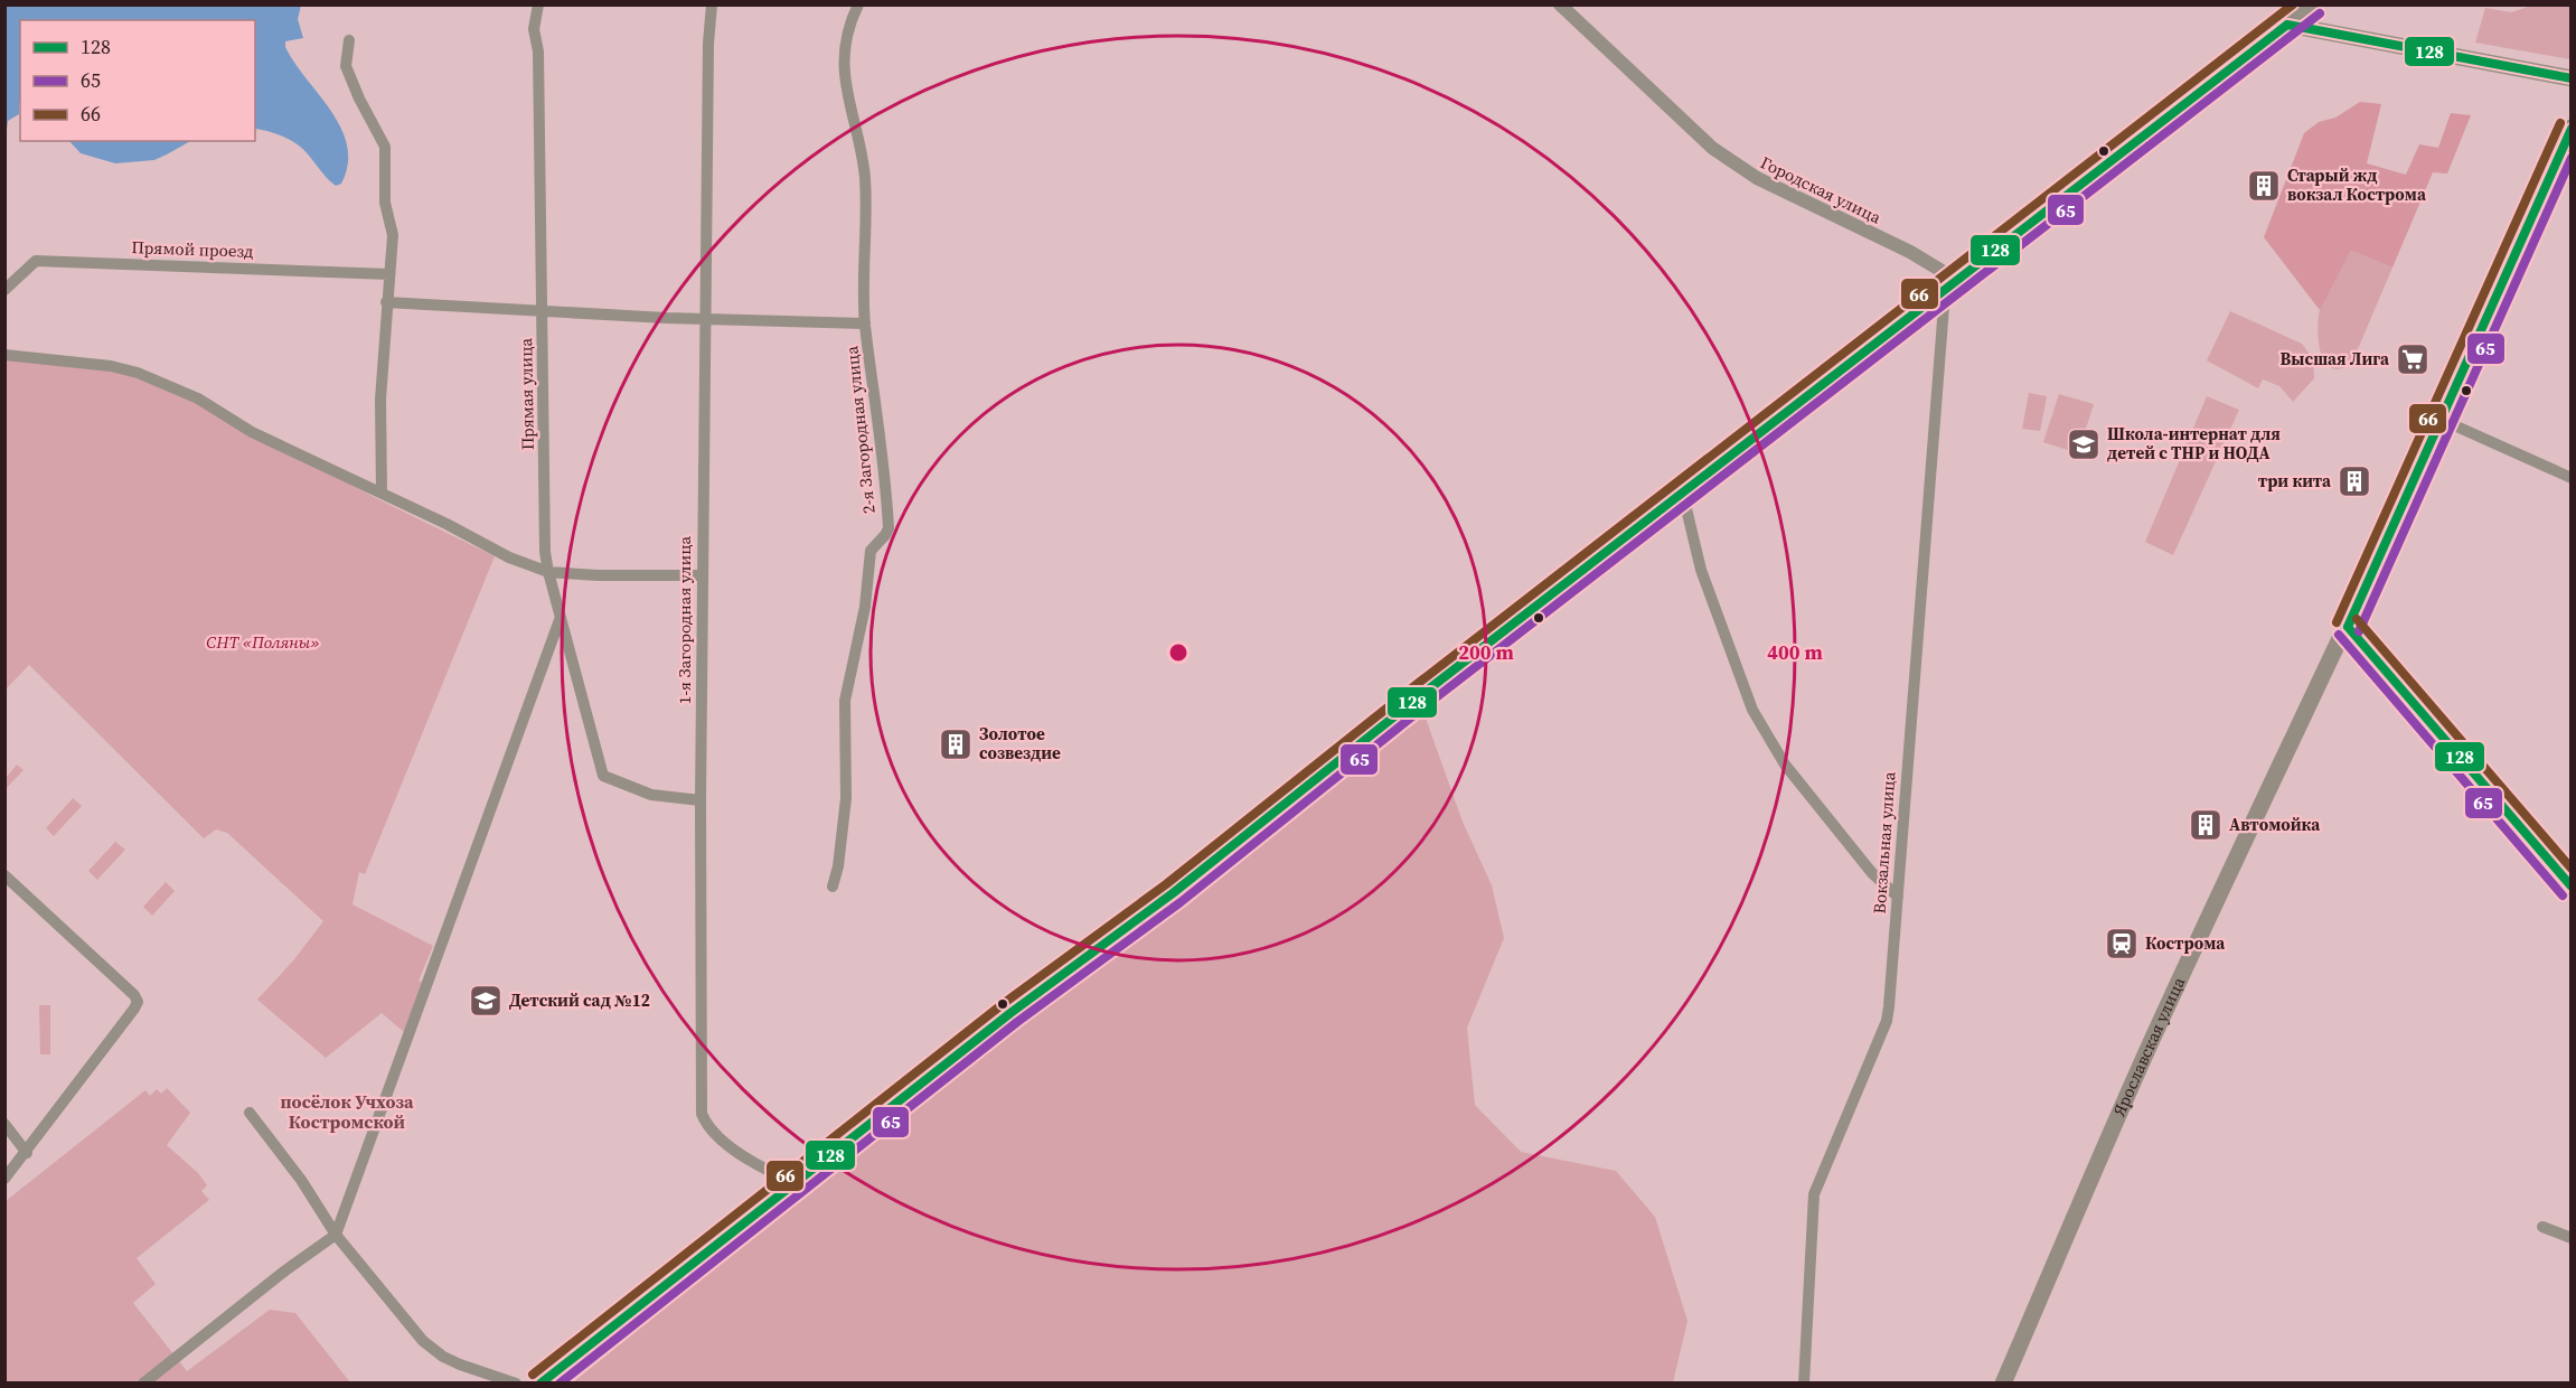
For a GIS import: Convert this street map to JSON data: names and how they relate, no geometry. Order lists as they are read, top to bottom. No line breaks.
{"streets":{"main road":["Ярославская улица"],"street":["Городская улица","Прямой проезд","Прямая улица","2-я Загородная улица","1-я Загородная улица","Вокзальная улица"]},"crossings":[["Городская улица","Вокзальная улица"],["Прямая улица","1-я Загородная улица"]],"districts":["посёлок Учхоза Костромской"],"parks":["СНТ «Поляны»"],"places":{"building":["Старый жд вокзал Кострома","три кита","Золотое созвездие","Автомойка"],"supermarket":["Высшая Лига"],"school or university":["Школа-интернат для детей с ТНР и НОДА","Детский сад №12"],"station":["Кострома"]},"lines":["transit line 66","transit line 65","transit line 128"],"legend":["128","65","66"],"rings":["200 m","400 m"]}
